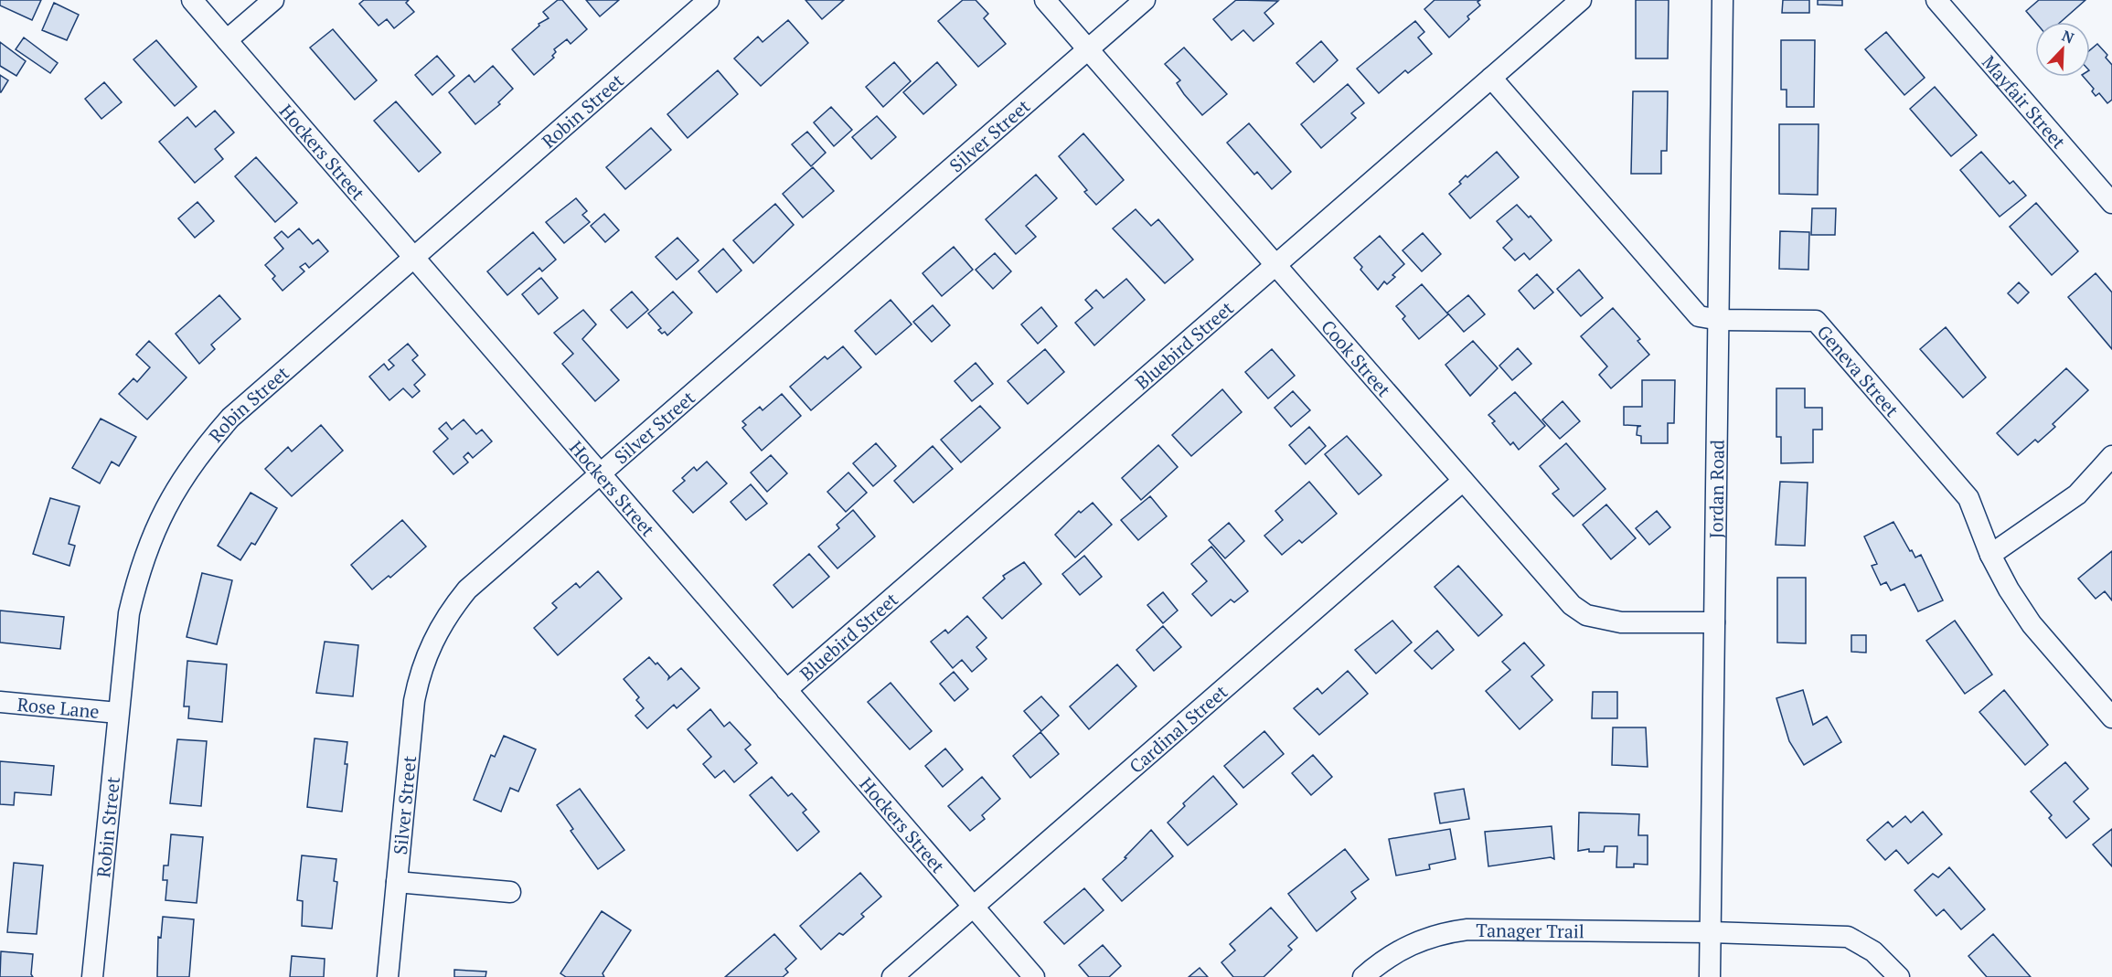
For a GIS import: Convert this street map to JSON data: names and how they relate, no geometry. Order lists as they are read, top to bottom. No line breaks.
{"streets":{"street":["Mayfair Street","Robin Street","Silver Street","Hockers Street","Bluebird Street","Cook Street","Geneva Street","Jordan Road","Rose Lane","Cardinal Street","Tanager Trail"]},"crossings":[["Robin Street","Hockers Street"],["Robin Street","Rose Lane"],["Silver Street","Hockers Street"],["Silver Street","Cook Street"],["Hockers Street","Bluebird Street"],["Hockers Street","Cardinal Street"],["Bluebird Street","Cook Street"],["Bluebird Street","Geneva Street"],["Cook Street","Jordan Road"],["Cook Street","Cardinal Street"],["Geneva Street","Jordan Road"],["Jordan Road","Tanager Trail"]],"north":"top right"}
